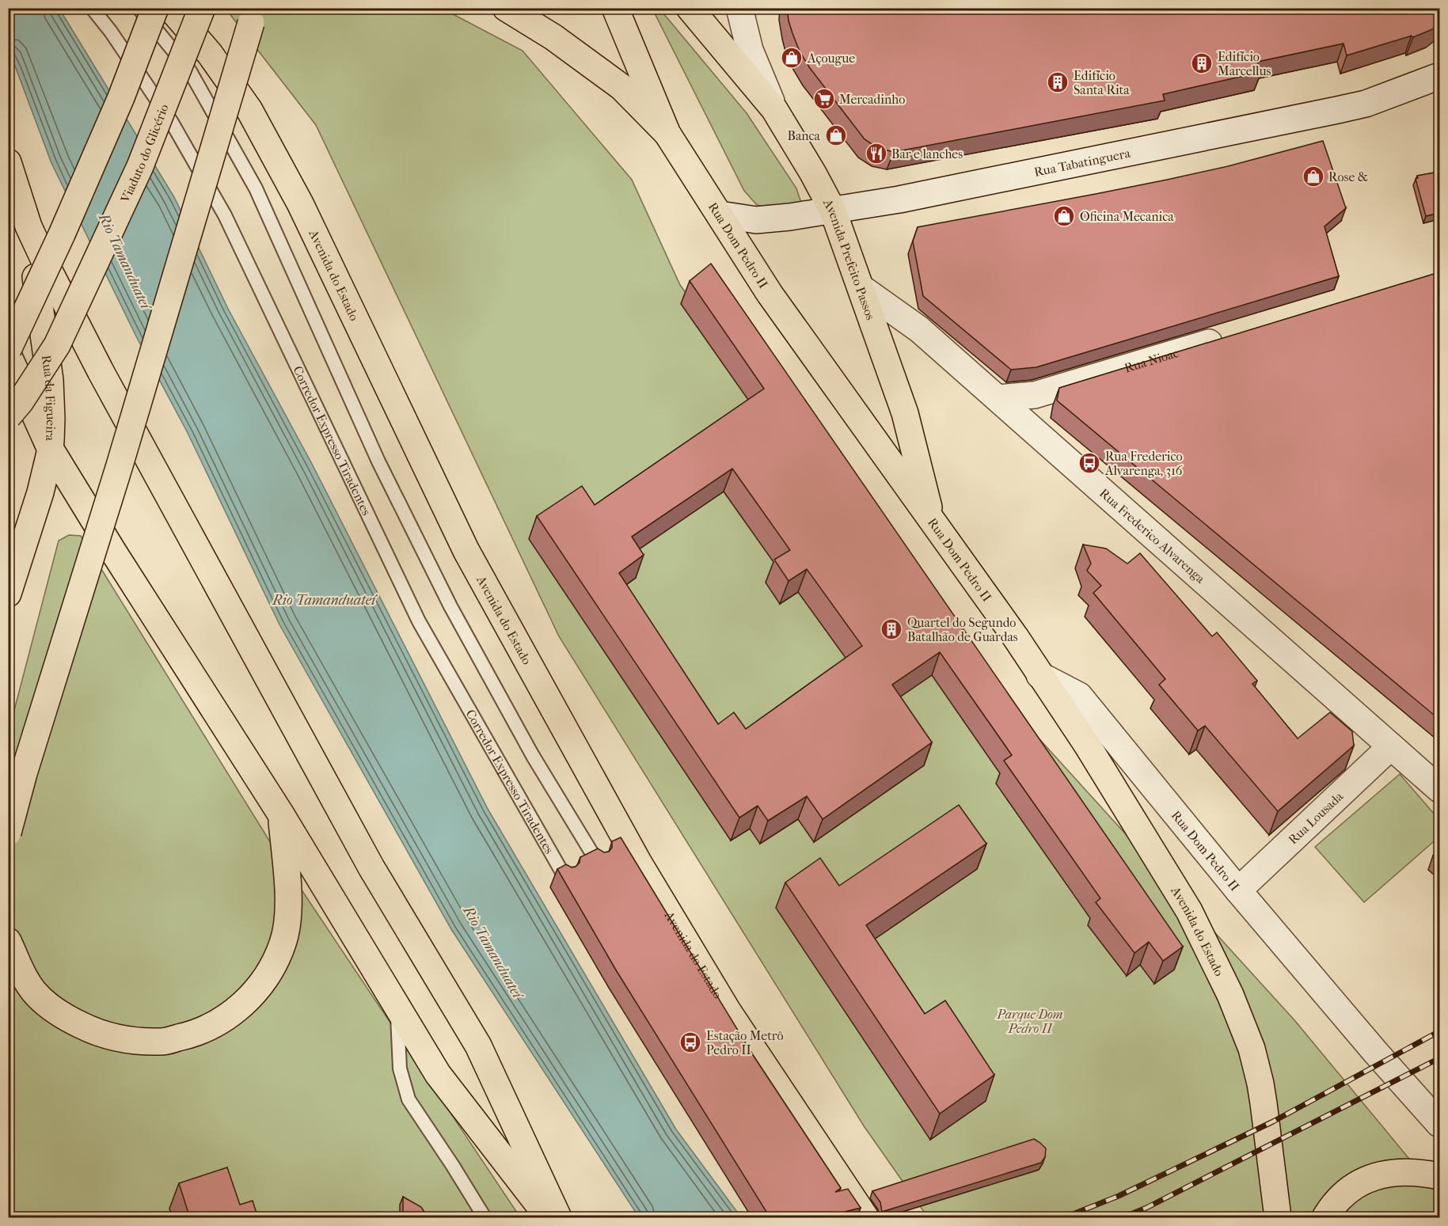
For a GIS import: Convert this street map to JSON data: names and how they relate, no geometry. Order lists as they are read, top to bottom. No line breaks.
{"streets":{"main road":["Viaduto do Glicério","Rua Dom Pedro II","Avenida Prefeito Passos","Avenida do Estado","Rua da Figueira"],"street":["Rua Tabatinguera","Rua Nioac","Rua Frederico Alvarenga","Rua Lousada"],"lane":["Corredor Expresso Tiradentes"]},"crossings":[["Rua Tabatinguera","Rua Dom Pedro II"],["Rua Tabatinguera","Avenida Prefeito Passos"],["Rua Dom Pedro II","Avenida Prefeito Passos"],["Rua Dom Pedro II","Avenida do Estado"],["Rua Dom Pedro II","Rua Lousada"],["Avenida Prefeito Passos","Rua Frederico Alvarenga"],["Rua Nioac","Rua Frederico Alvarenga"],["Rua Frederico Alvarenga","Rua Lousada"]],"water":["Rio Tamanduateí"],"parks":["Parque Dom Pedro II"],"places":{"shop":["Açougue","Banca","Rose &","Oficina Mecanica"],"building":["Edifício Marcellus","Edifício Santa Rita","Quartel do Segundo Batalhão de Guardas"],"supermarket":["Mercadinho"],"restaurant":["Bar e lanches"],"bus stop":["Rua Frederico Alvarenga, 316","Estação Metrô Pedro II"]}}
